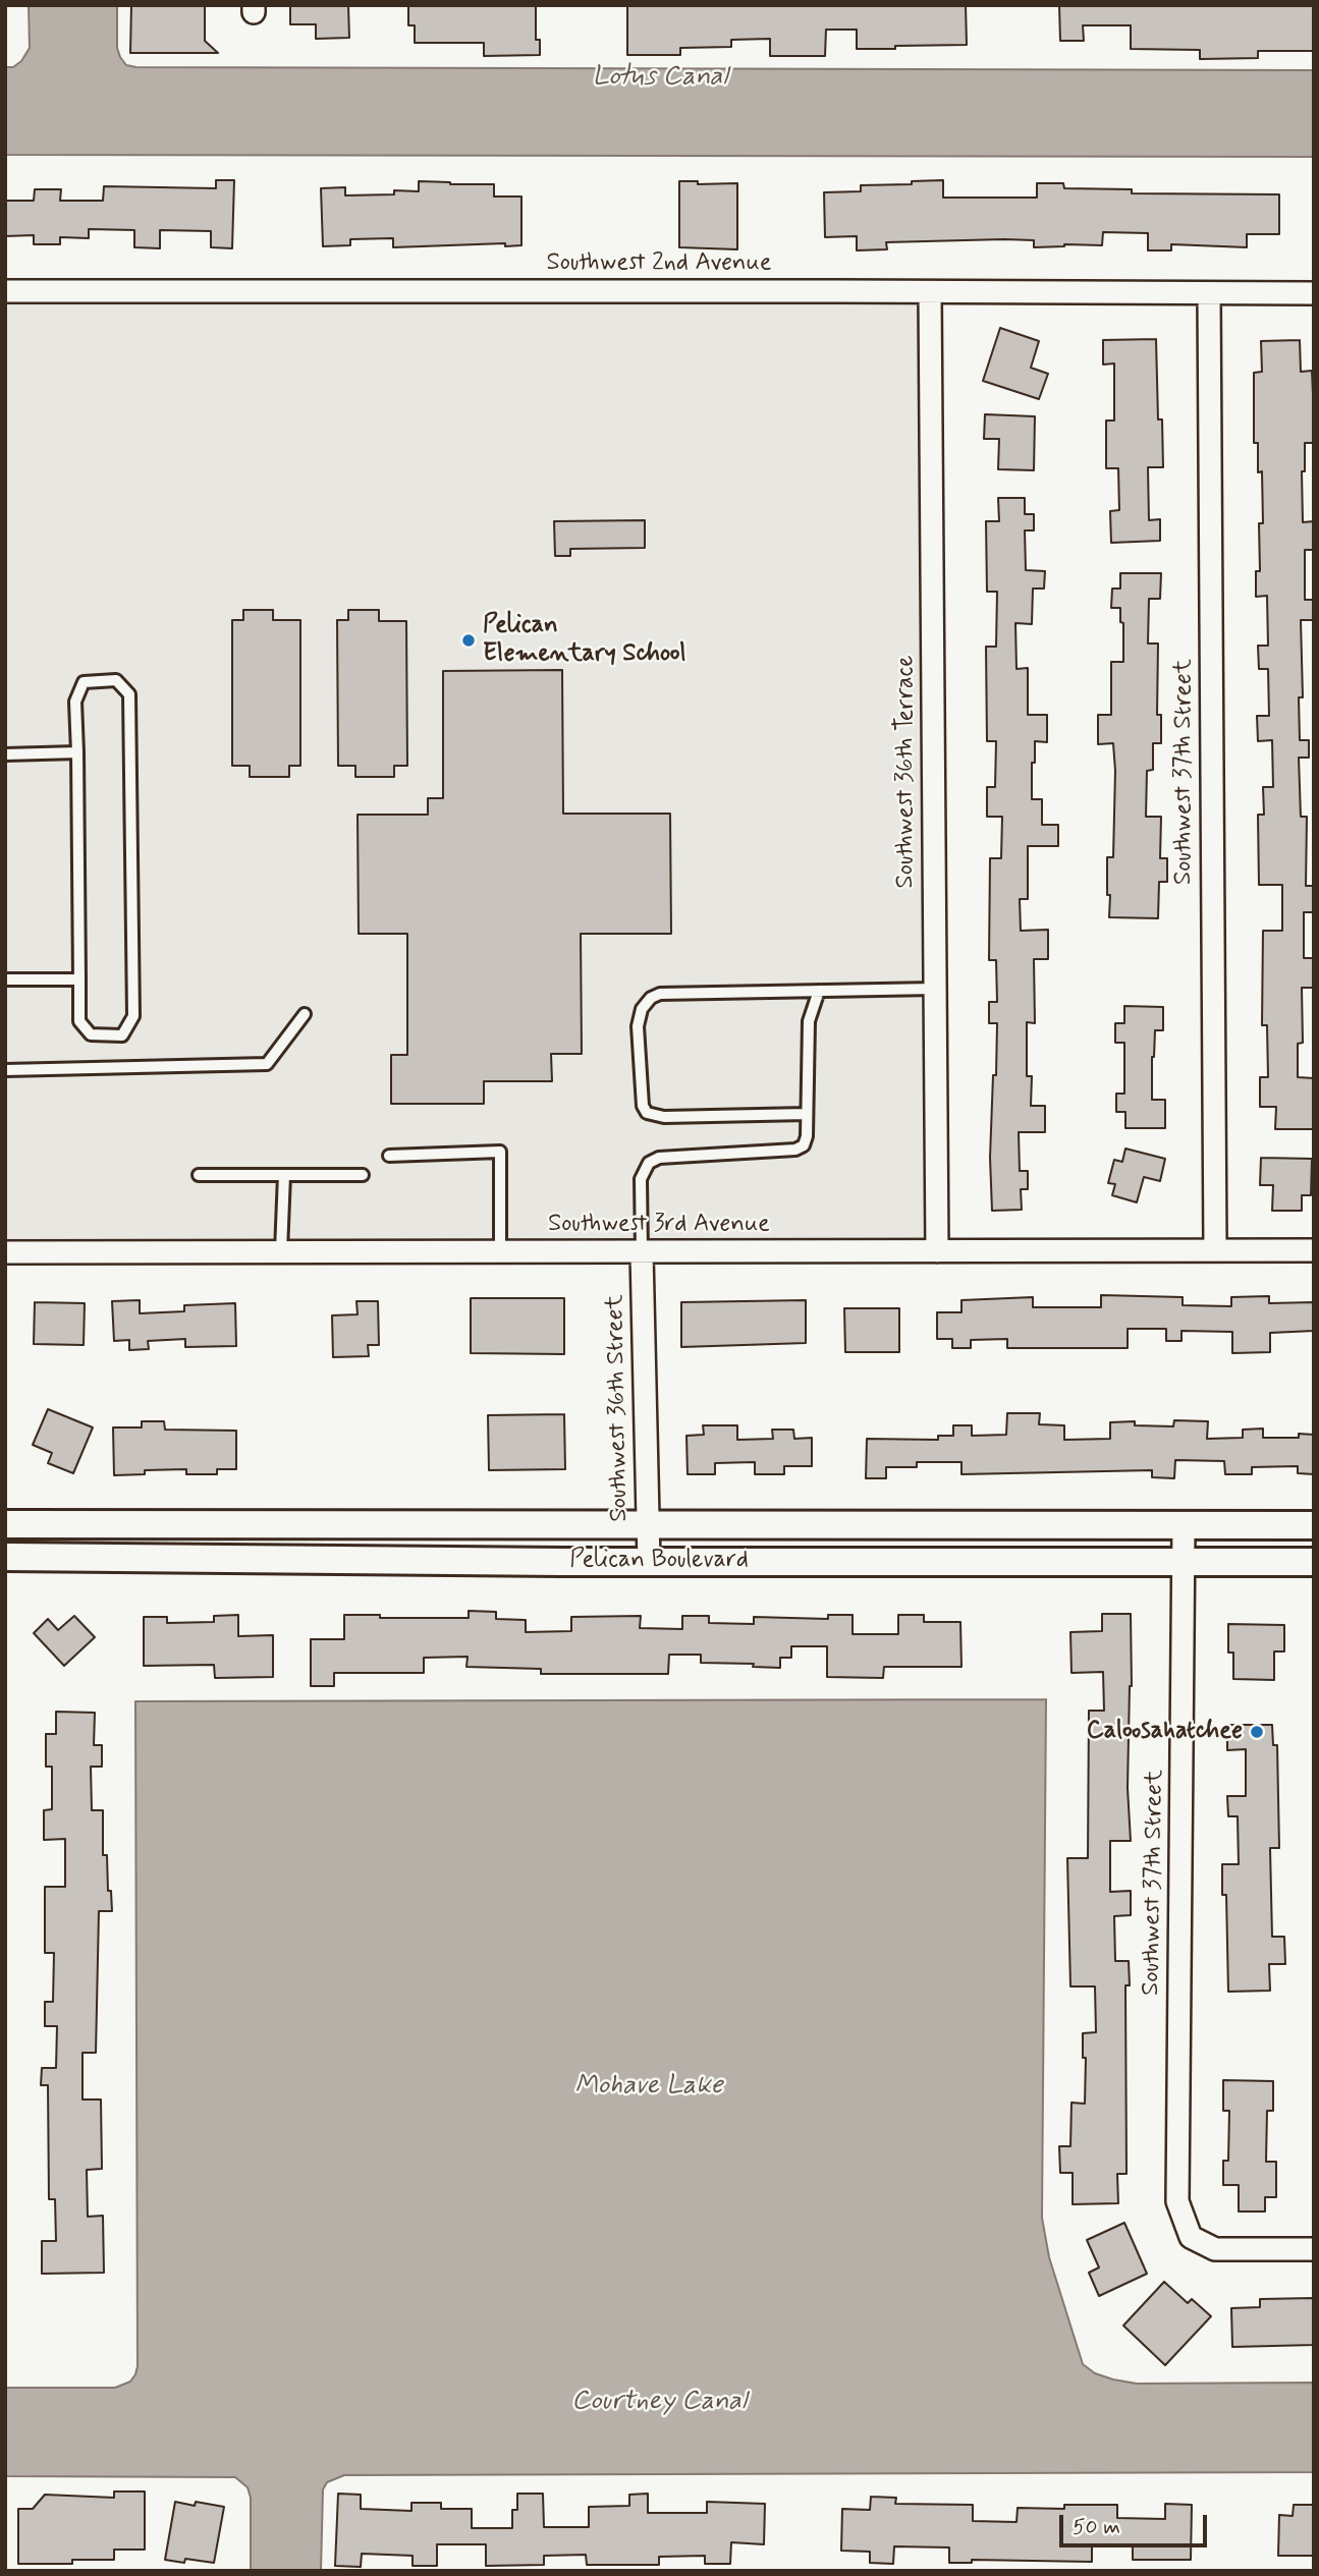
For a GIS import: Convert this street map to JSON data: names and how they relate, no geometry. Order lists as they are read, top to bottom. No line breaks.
{"streets":{"street":["Southwest 2nd Avenue","Southwest 36th Terrace","Southwest 37th Street","Southwest 3rd Avenue","Southwest 36th Street","Pelican Boulevard"]},"crossings":[["Southwest 2nd Avenue","Southwest 36th Terrace"],["Southwest 2nd Avenue","Southwest 37th Street"],["Southwest 36th Terrace","Southwest 3rd Avenue"],["Southwest 37th Street","Southwest 3rd Avenue"],["Southwest 37th Street","Pelican Boulevard"],["Southwest 3rd Avenue","Southwest 36th Street"],["Southwest 36th Street","Pelican Boulevard"]],"water":["Lotus Canal","Mohave Lake","Courtney Canal"],"places":["Pelican Elementary School","Caloosahatchee"],"scale_bar":"50 m"}
